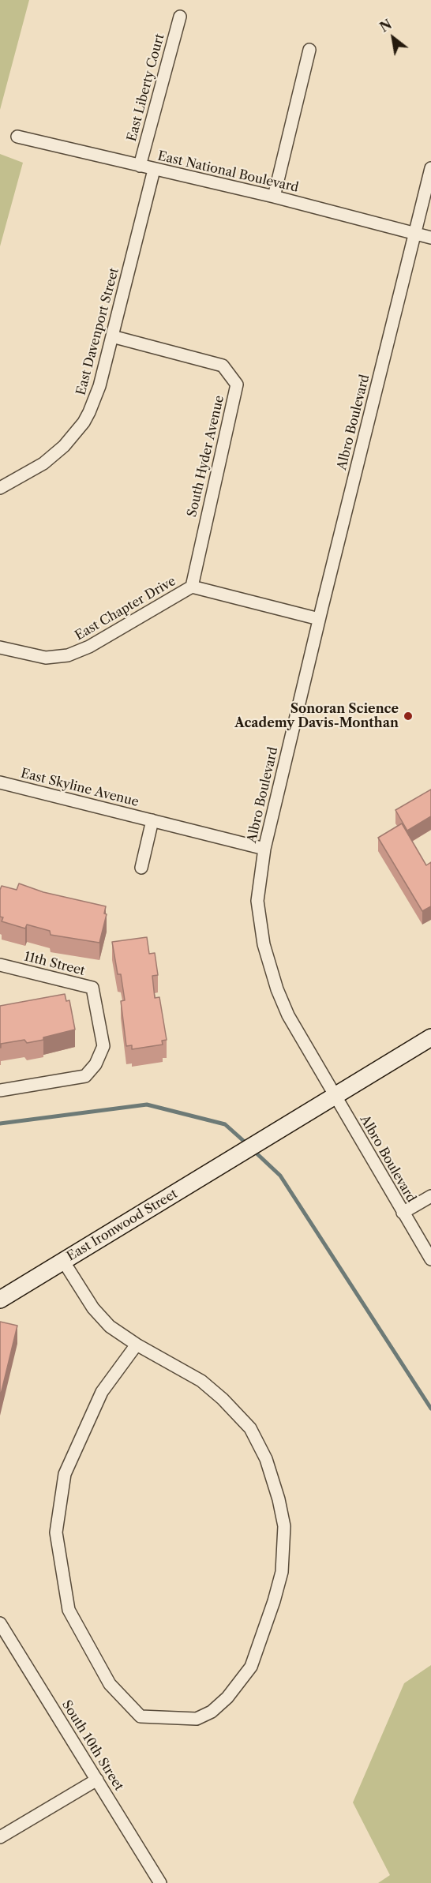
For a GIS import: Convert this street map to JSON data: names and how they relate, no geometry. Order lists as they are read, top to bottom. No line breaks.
{"streets":{"street":["East Liberty Court","East National Boulevard","East Davenport Street","Albro Boulevard","South Hyder Avenue","East Chapter Drive","East Skyline Avenue","11th Street","East Ironwood Street","South 10th Street"]},"crossings":[["East Liberty Court","East National Boulevard"],["East National Boulevard","East Davenport Street"],["East National Boulevard","Albro Boulevard"],["East Davenport Street","South Hyder Avenue"],["Albro Boulevard","East Chapter Drive"],["Albro Boulevard","East Skyline Avenue"],["Albro Boulevard","East Ironwood Street"],["South Hyder Avenue","East Chapter Drive"]],"places":["Sonoran Science Academy Davis-Monthan"],"north":"top left"}
